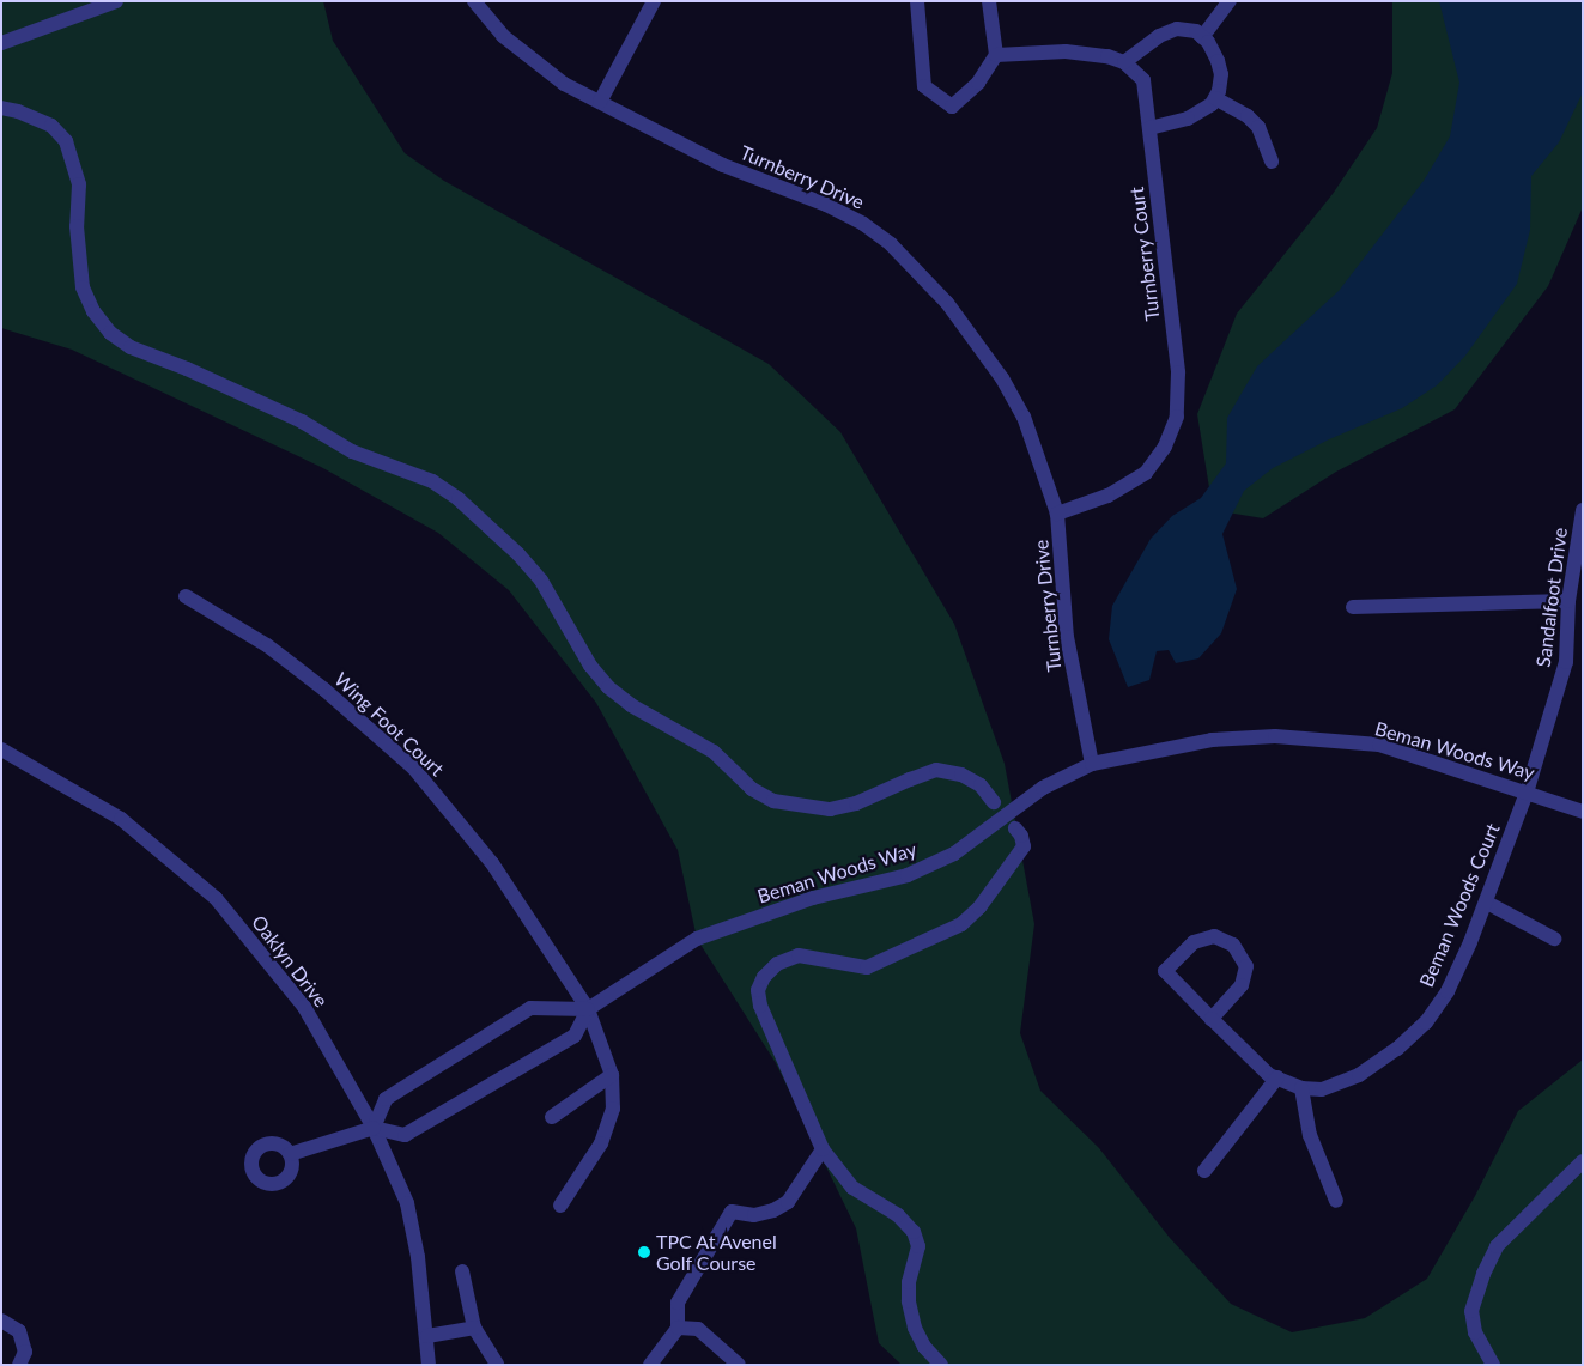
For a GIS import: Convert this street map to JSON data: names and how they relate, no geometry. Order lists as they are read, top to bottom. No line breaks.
{"streets":{"street":["Turnberry Drive","Turnberry Court","Sandalfoot Drive","Wing Foot Court","Beman Woods Way","Beman Woods Court","Oaklyn Drive"]},"crossings":[["Turnberry Drive","Turnberry Court"],["Turnberry Drive","Beman Woods Way"],["Sandalfoot Drive","Beman Woods Way"],["Sandalfoot Drive","Beman Woods Court"],["Wing Foot Court","Beman Woods Way"],["Beman Woods Way","Beman Woods Court"]],"places":["TPC At Avenel Golf Course"]}
